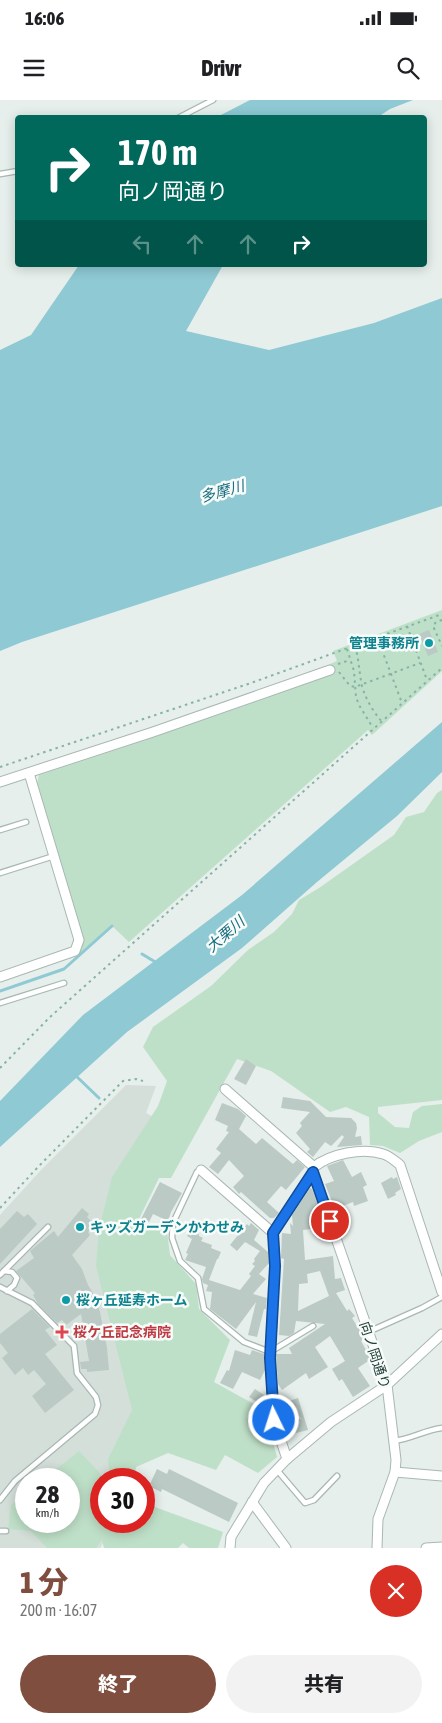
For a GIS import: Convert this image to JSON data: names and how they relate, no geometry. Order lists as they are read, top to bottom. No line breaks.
{"streets":{"street":["向ノ岡通り"]},"water":["多摩川","大栗川"],"places":{"other":["管理事務所","キッズガーデンかわせみ","桜ヶ丘延寿ホーム"],"health":["桜ケ丘記念病院"]},"page":{"status":"16:06","header":"Drivr","turn":["170 m","向ノ岡通り"],"speed":"28 km/h","limit":"30","heading":["1 分","200 m · 16:07"],"buttons":["終了","共有"]}}
